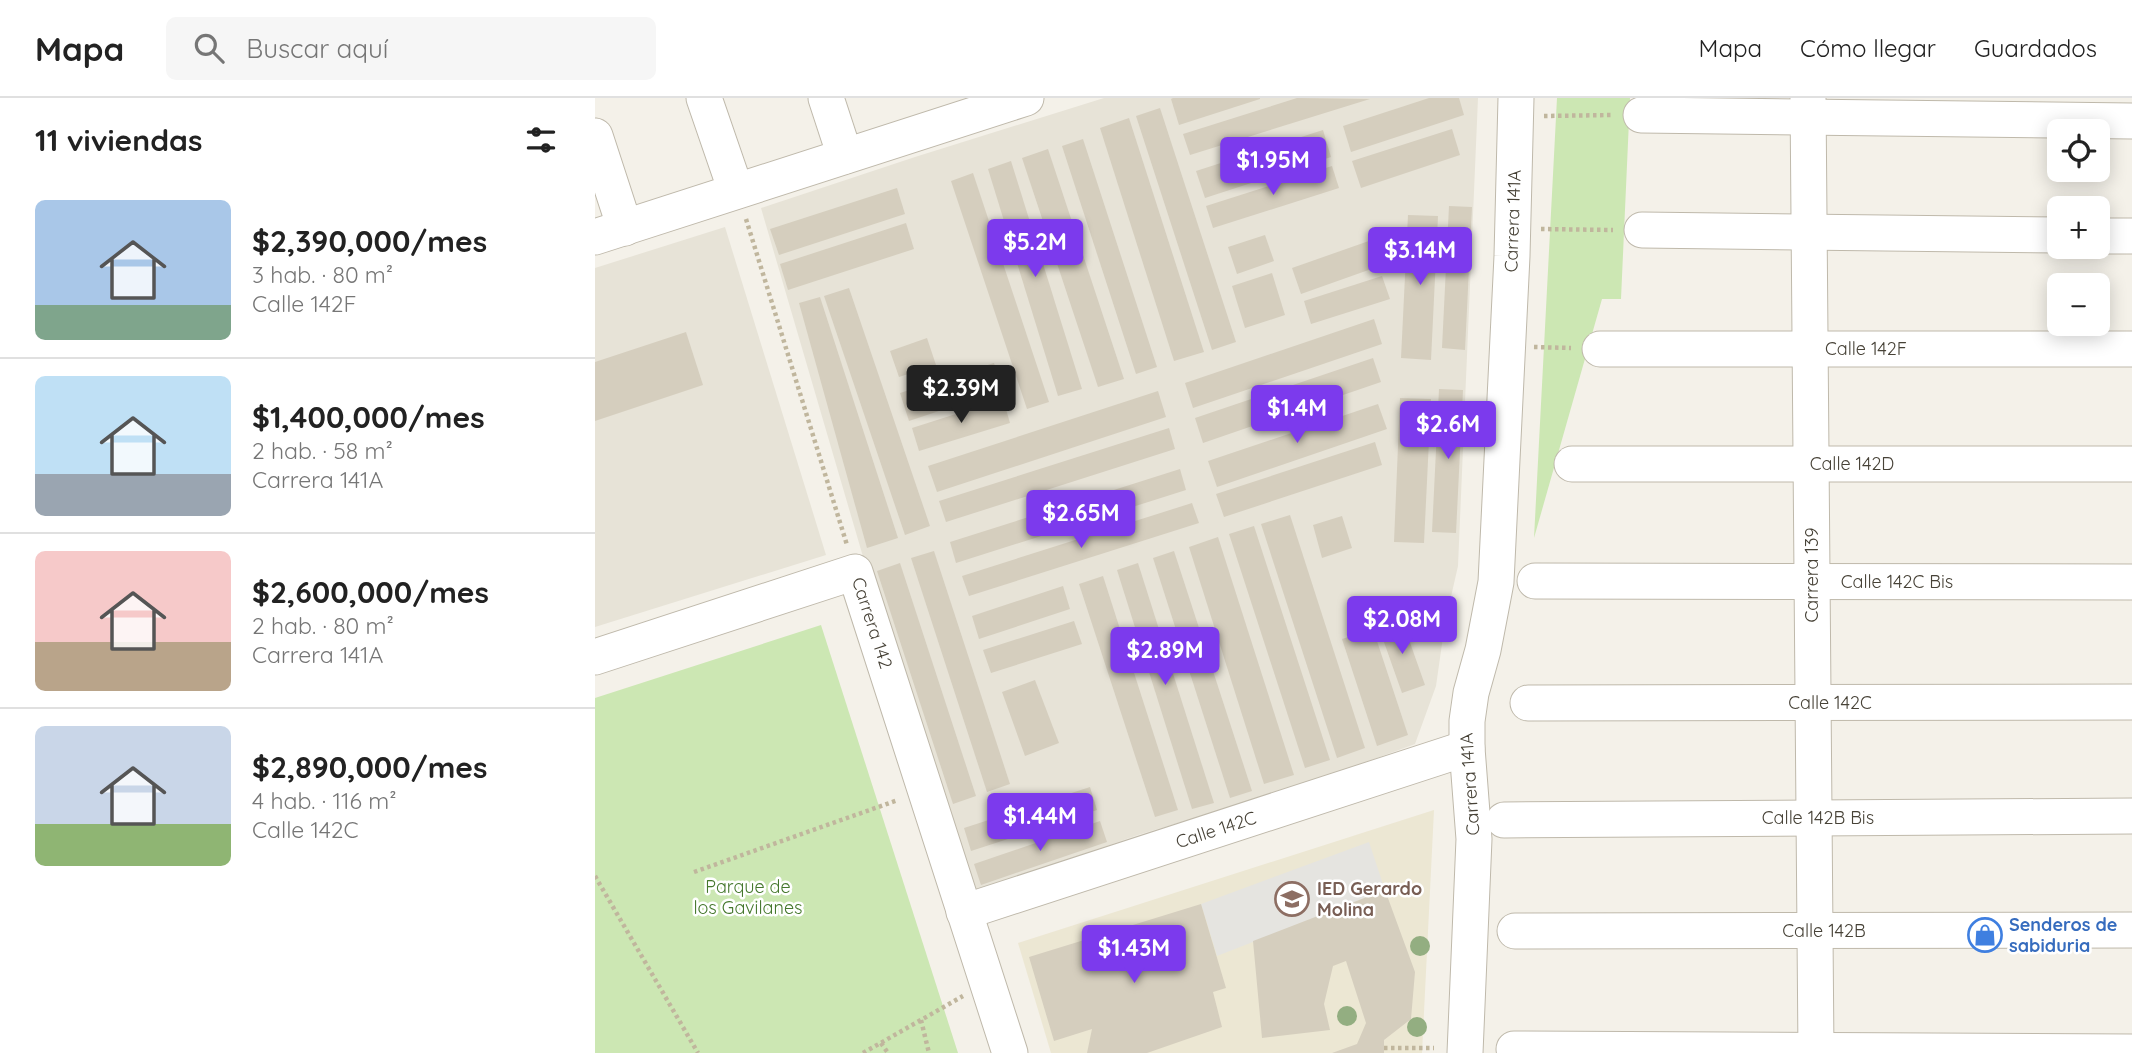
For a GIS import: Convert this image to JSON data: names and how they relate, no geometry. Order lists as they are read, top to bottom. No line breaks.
{"streets":{"street":["Carrera 141A","Calle 142F","Calle 142D","Carrera 139","Calle 142C Bis","Carrera 142","Calle 142C","Calle 142B Bis","Calle 142B"]},"crossings":[["Carrera 141A","Calle 142C"],["Calle 142F","Carrera 139"],["Calle 142D","Carrera 139"],["Carrera 139","Calle 142C Bis"],["Carrera 139","Calle 142C"],["Carrera 139","Calle 142B Bis"],["Carrera 139","Calle 142B"],["Carrera 142","Calle 142C"]],"parks":["Parque de los Gavilanes"],"places":{"school or university":["IED Gerardo Molina"],"shop":["Senderos de sabiduria"]},"page":{"header":"Mapa","search":"Buscar aquí","nav":["Mapa","Cómo llegar","Guardados"],"heading":"11 viviendas","map_buttons":["+","−"],"price":["$1.95M","$5.2M","$3.14M","$2.39M","$1.4M","$2.6M","$2.65M","$2.08M","$2.89M","$1.44M","$1.43M"],"list":[{"name":"$2,390,000/mes","note":"3 hab. · 80 m² · Calle 142F"},{"name":"$1,400,000/mes","note":"2 hab. · 58 m² · Carrera 141A"},{"name":"$2,600,000/mes","note":"2 hab. · 80 m² · Carrera 141A"},{"name":"$2,890,000/mes","note":"4 hab. · 116 m² · Calle 142C"}]}}
